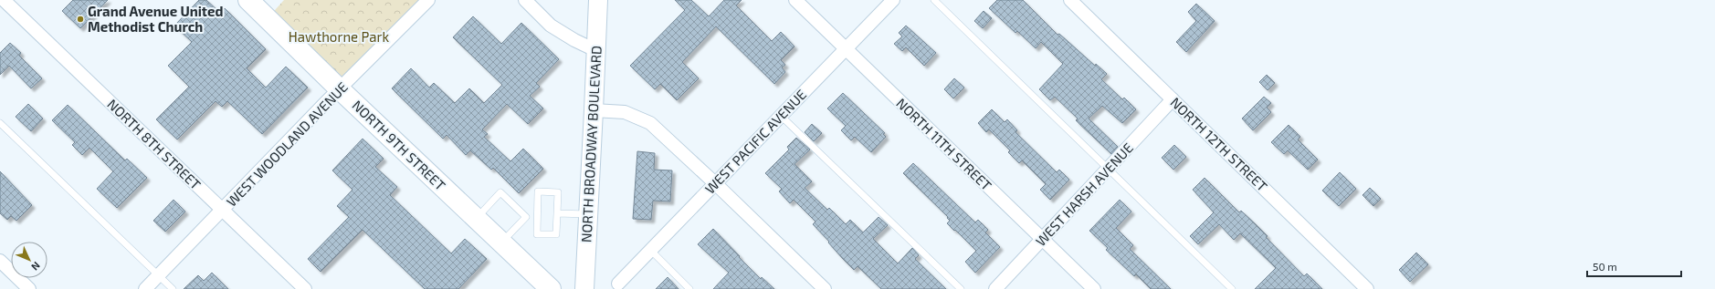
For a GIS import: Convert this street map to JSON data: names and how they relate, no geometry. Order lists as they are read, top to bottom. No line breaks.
{"streets":{"main road":["NORTH BROADWAY BOULEVARD","NORTH 9TH STREET"],"street":["WEST PACIFIC AVENUE","NORTH 8TH STREET","WEST WOODLAND AVENUE","NORTH 11TH STREET","NORTH 12TH STREET","WEST HARSH AVENUE"]},"crossings":[["WEST PACIFIC AVENUE","NORTH 11TH STREET"],["NORTH 8TH STREET","WEST WOODLAND AVENUE"],["WEST WOODLAND AVENUE","NORTH 9TH STREET"],["NORTH 11TH STREET","WEST HARSH AVENUE"],["NORTH 12TH STREET","WEST HARSH AVENUE"]],"parks":["Hawthorne Park"],"places":["Grand Avenue United Methodist Church"],"scale_bar":"50 m","north":"bottom right"}
